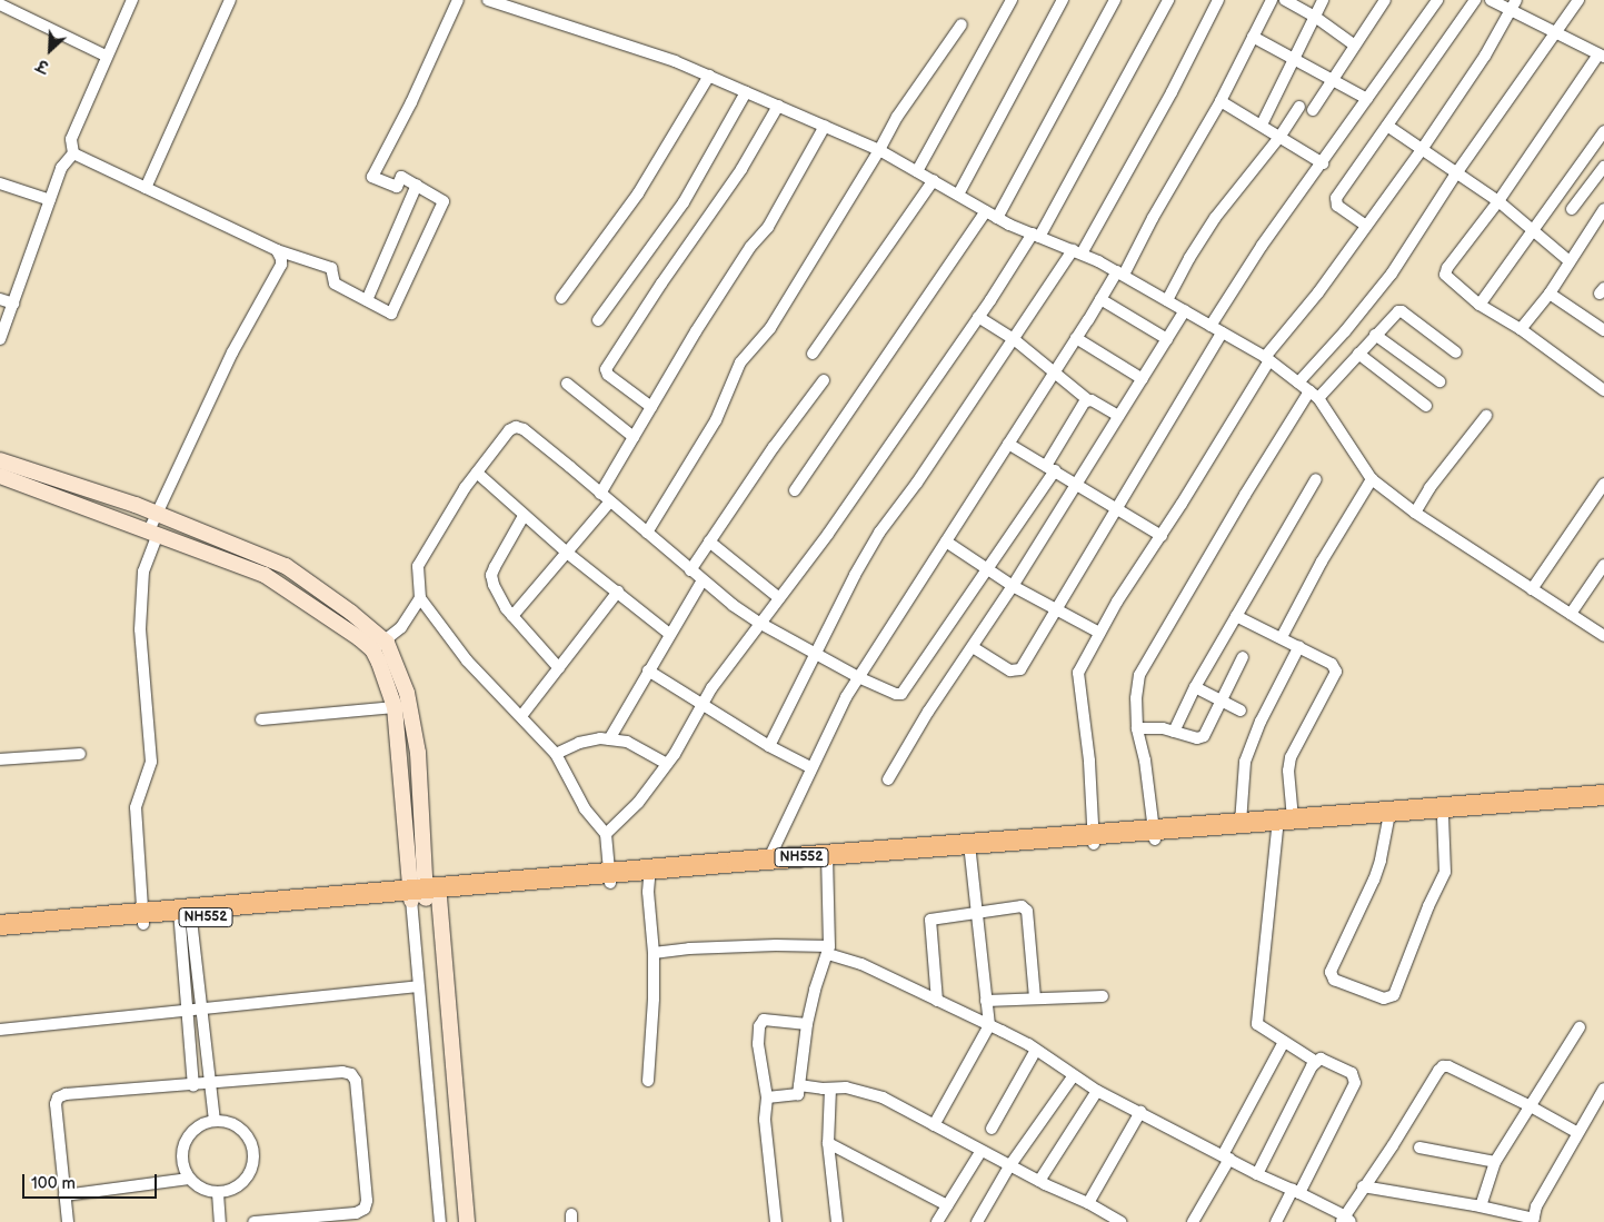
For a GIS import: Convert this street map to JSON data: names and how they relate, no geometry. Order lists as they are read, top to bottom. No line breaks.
{"streets":{"highway":["NH552"]},"scale_bar":"100 m","north":"bottom left"}
